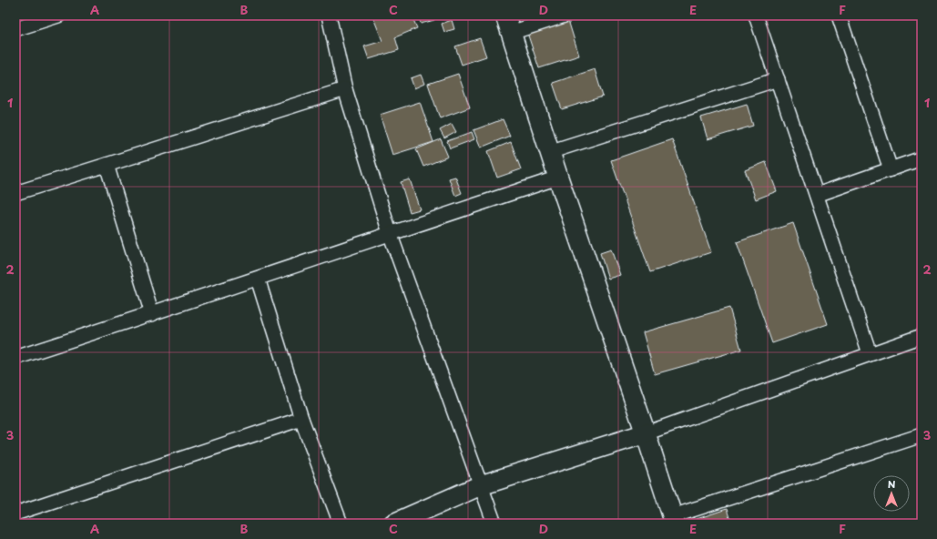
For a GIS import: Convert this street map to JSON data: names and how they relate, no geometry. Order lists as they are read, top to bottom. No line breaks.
{"north":"top","grid":{"columns":["A","B","C","D","E","F"],"rows":["1","2","3"]}}
